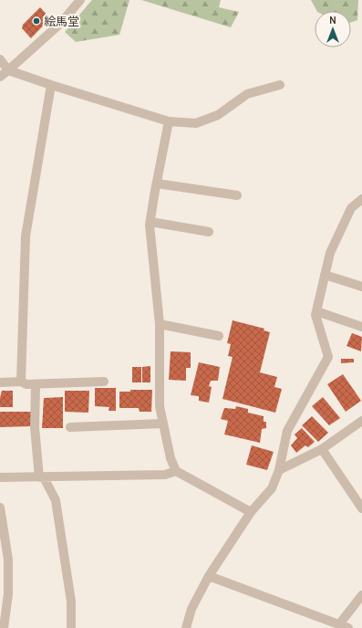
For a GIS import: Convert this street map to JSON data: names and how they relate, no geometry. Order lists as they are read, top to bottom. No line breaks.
{"places":["絵馬堂"],"north":"top"}
